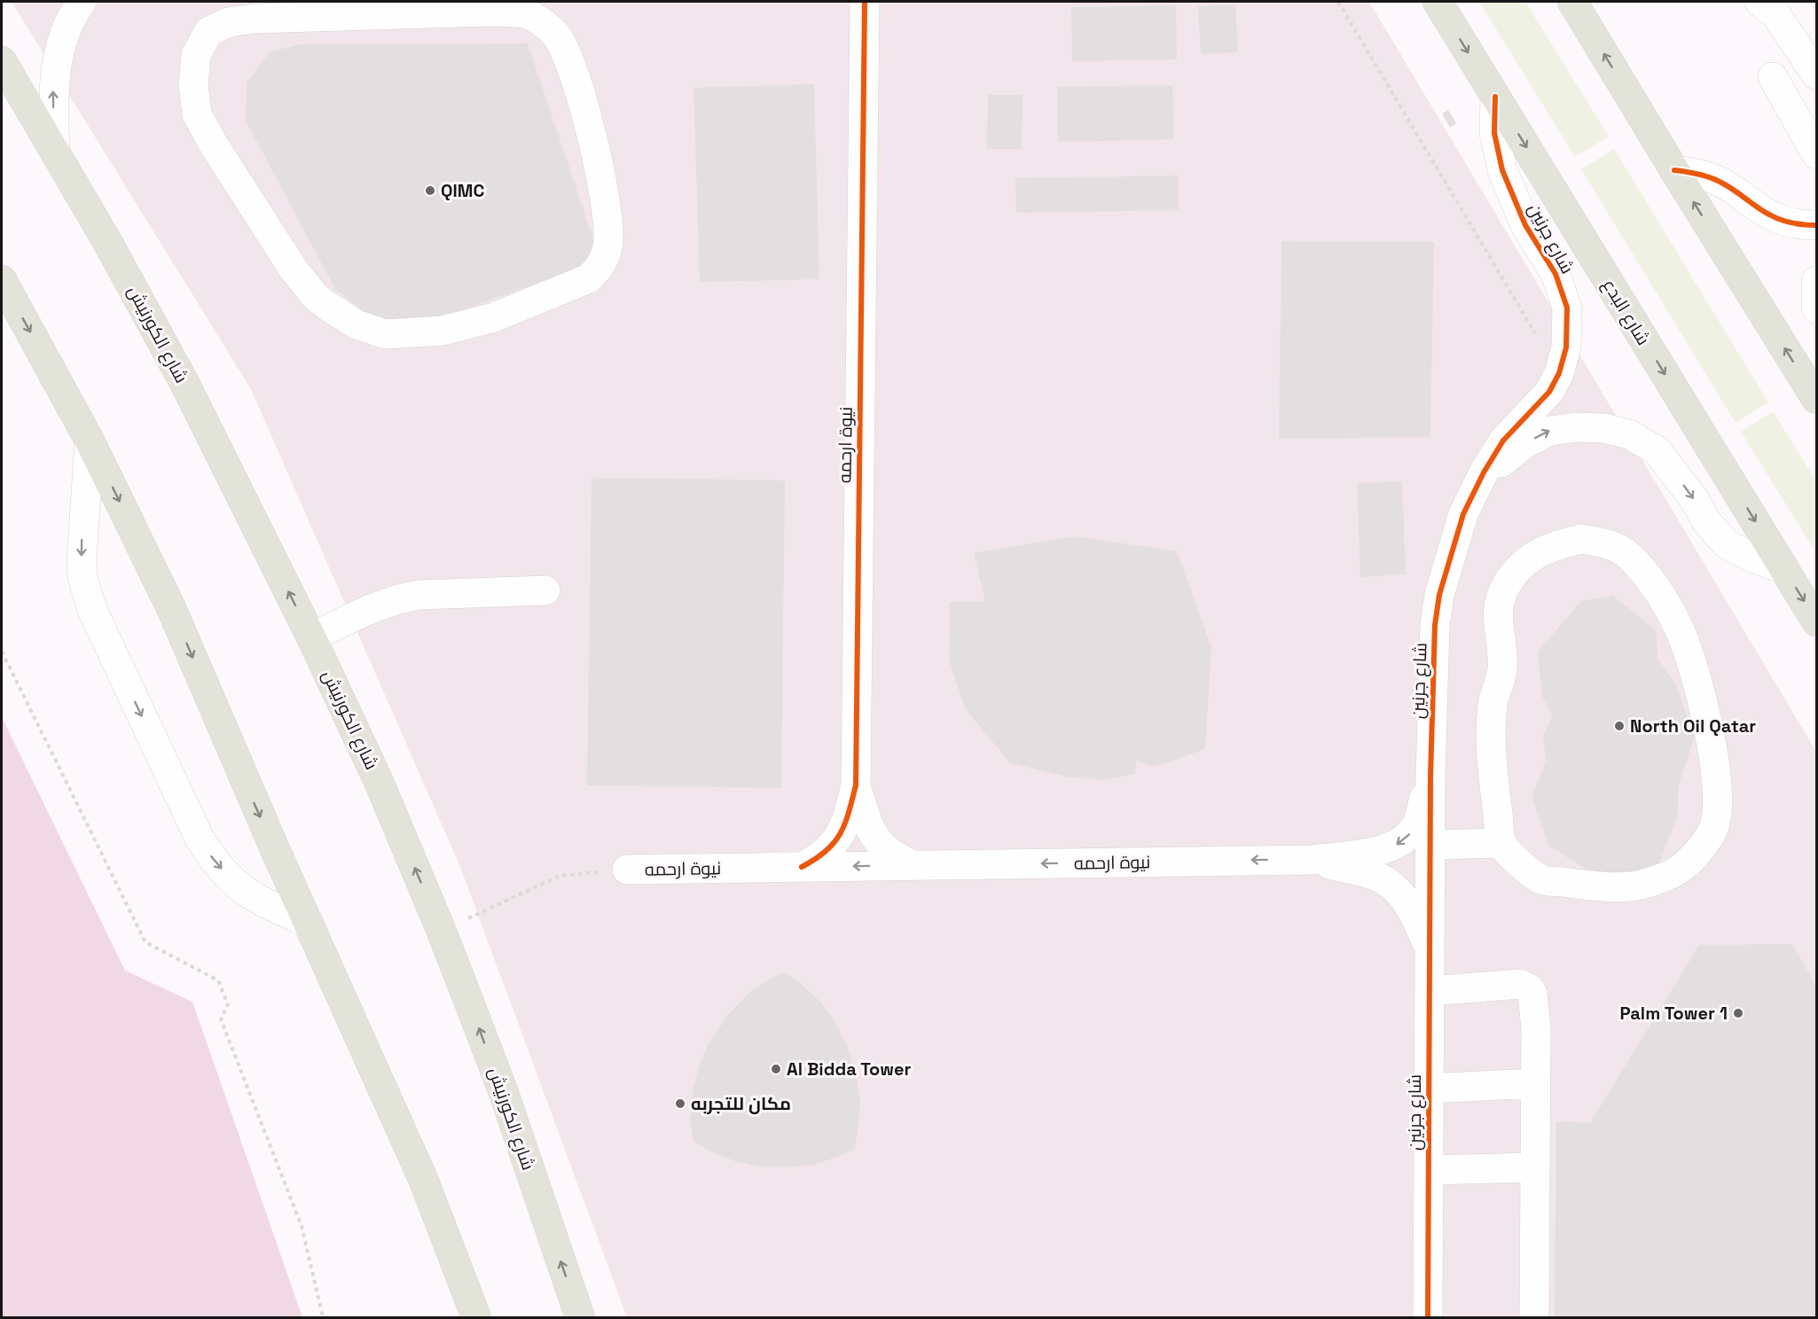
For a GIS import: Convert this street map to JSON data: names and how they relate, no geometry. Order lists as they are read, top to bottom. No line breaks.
{"streets":{"main road":["شارع البدع","شارع الكورنيش"],"street":["شارع جرنين","نيوة ارحمه"]},"crossings":[["شارع جرنين","شارع البدع"],["شارع جرنين","نيوة ارحمه"]],"places":["QIMC","North Oil Qatar","Palm Tower 1","Al Bidda Tower","مكان للتجربه"]}
